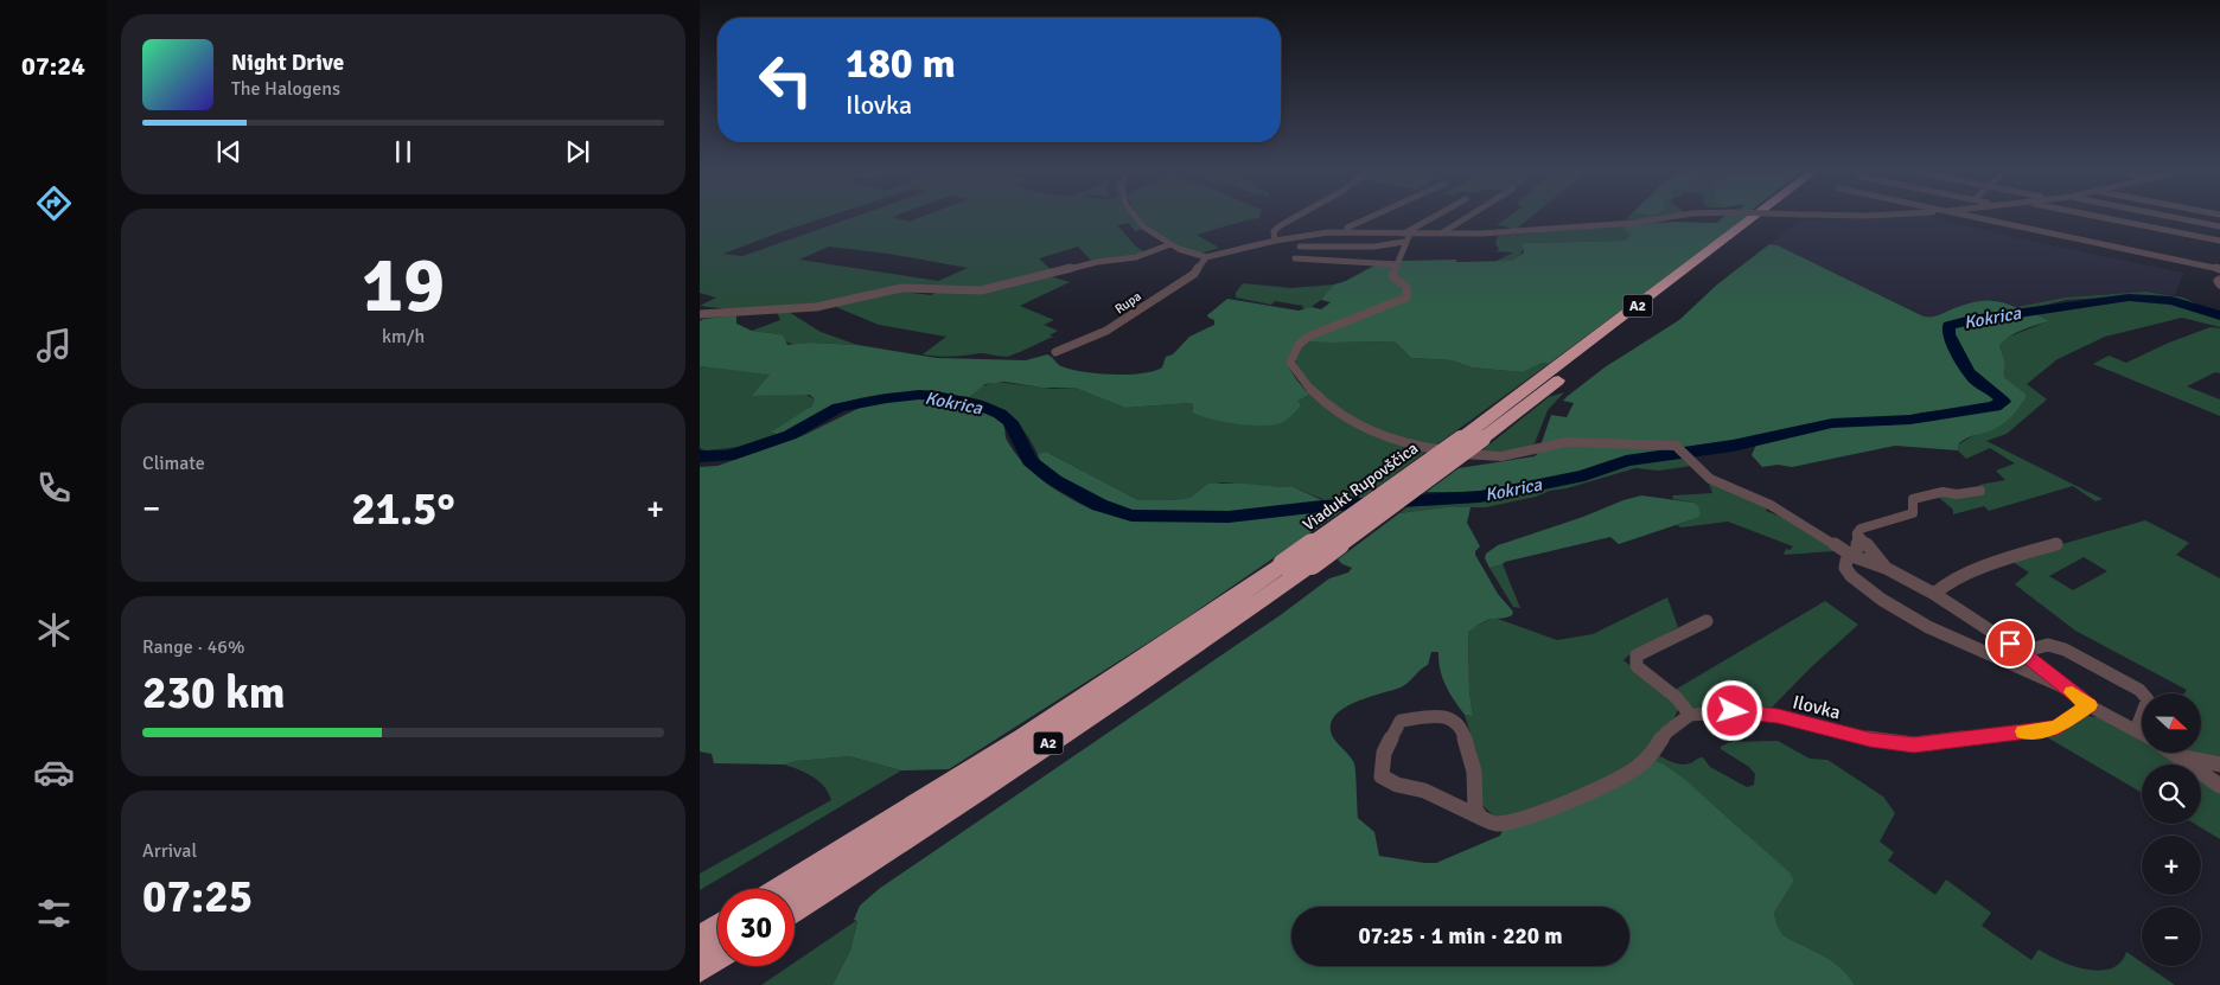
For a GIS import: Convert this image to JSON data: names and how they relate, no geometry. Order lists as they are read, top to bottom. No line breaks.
{"streets":{"highway":["A2","Viadukt Rupovščica"],"street":["Rupa","Ilovka"]},"water":["Kokrica"],"north":"right","page":{"tabs":"07:24","turn":["180 m","Ilovka"],"song":["Night Drive","The Halogens"],"tile":[["19","km/h"],"Climate",["Range · 46%","230 km"],["Arrival","07:25"]],"heat":["−","21.5°","+"],"map_buttons":["+","−"],"limit":"30","trip":"07:25 · 1 min · 220 m"}}
